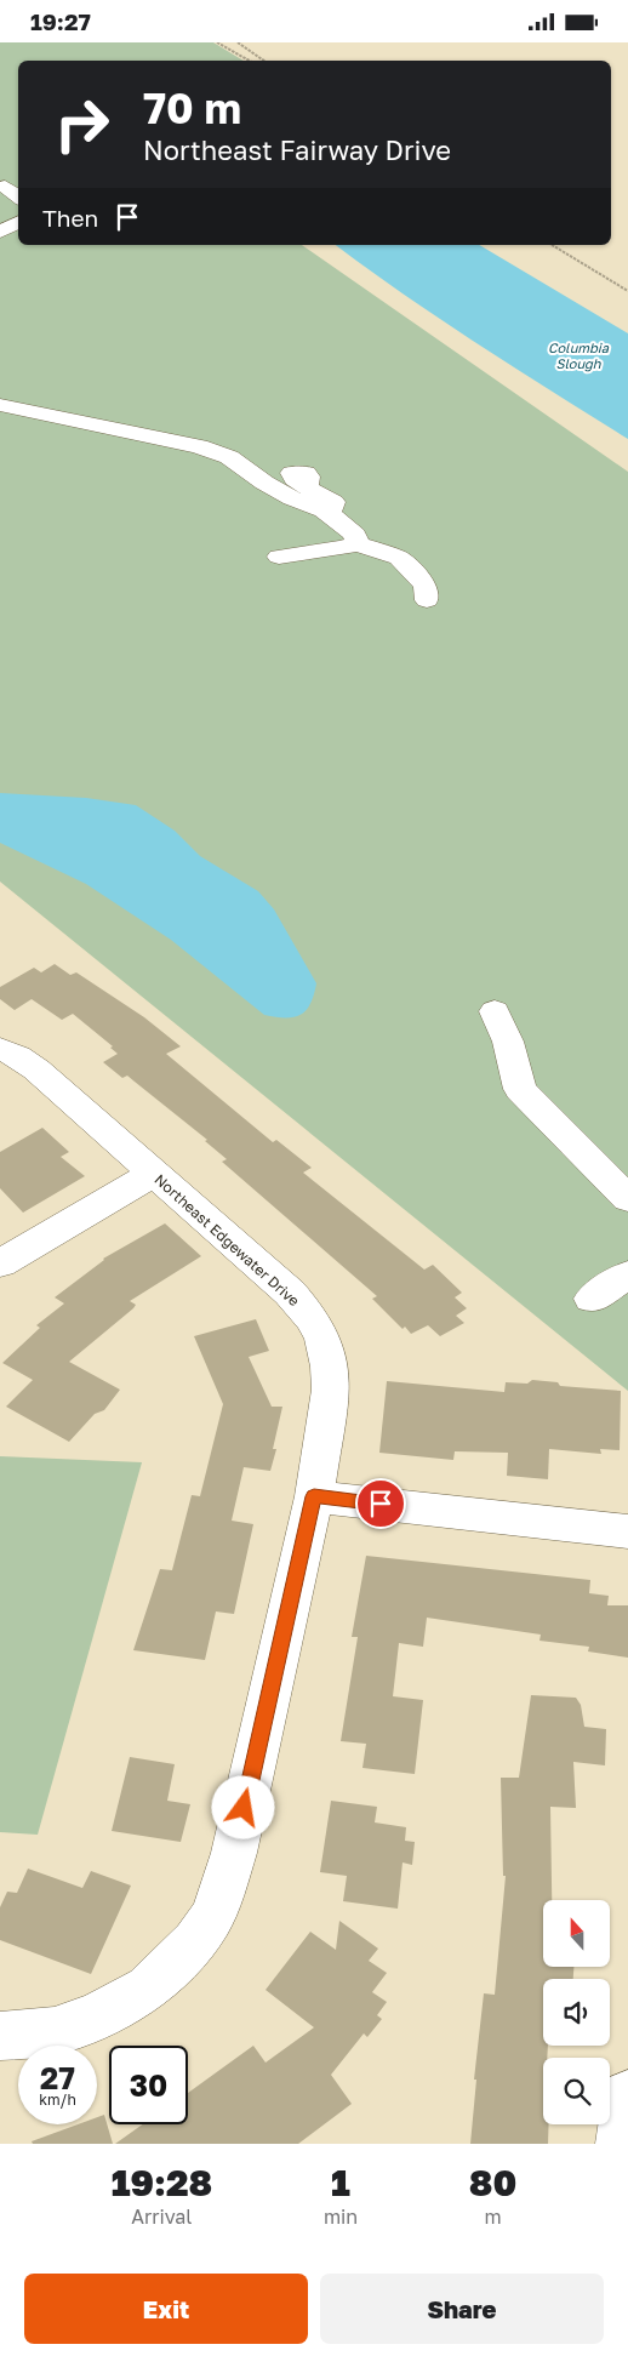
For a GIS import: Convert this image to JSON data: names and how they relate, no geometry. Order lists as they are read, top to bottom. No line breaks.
{"streets":{"street":["Northeast Edgewater Drive"]},"water":["Columbia Slough"],"north":"top","page":{"status":"19:27","turn":["70 m","Northeast Fairway Drive"],"then":"Then","speed":"27 km/h","limit":"30","eta":["19:28","Arrival","1","min","80","m"],"buttons":["Exit","Share"]}}
